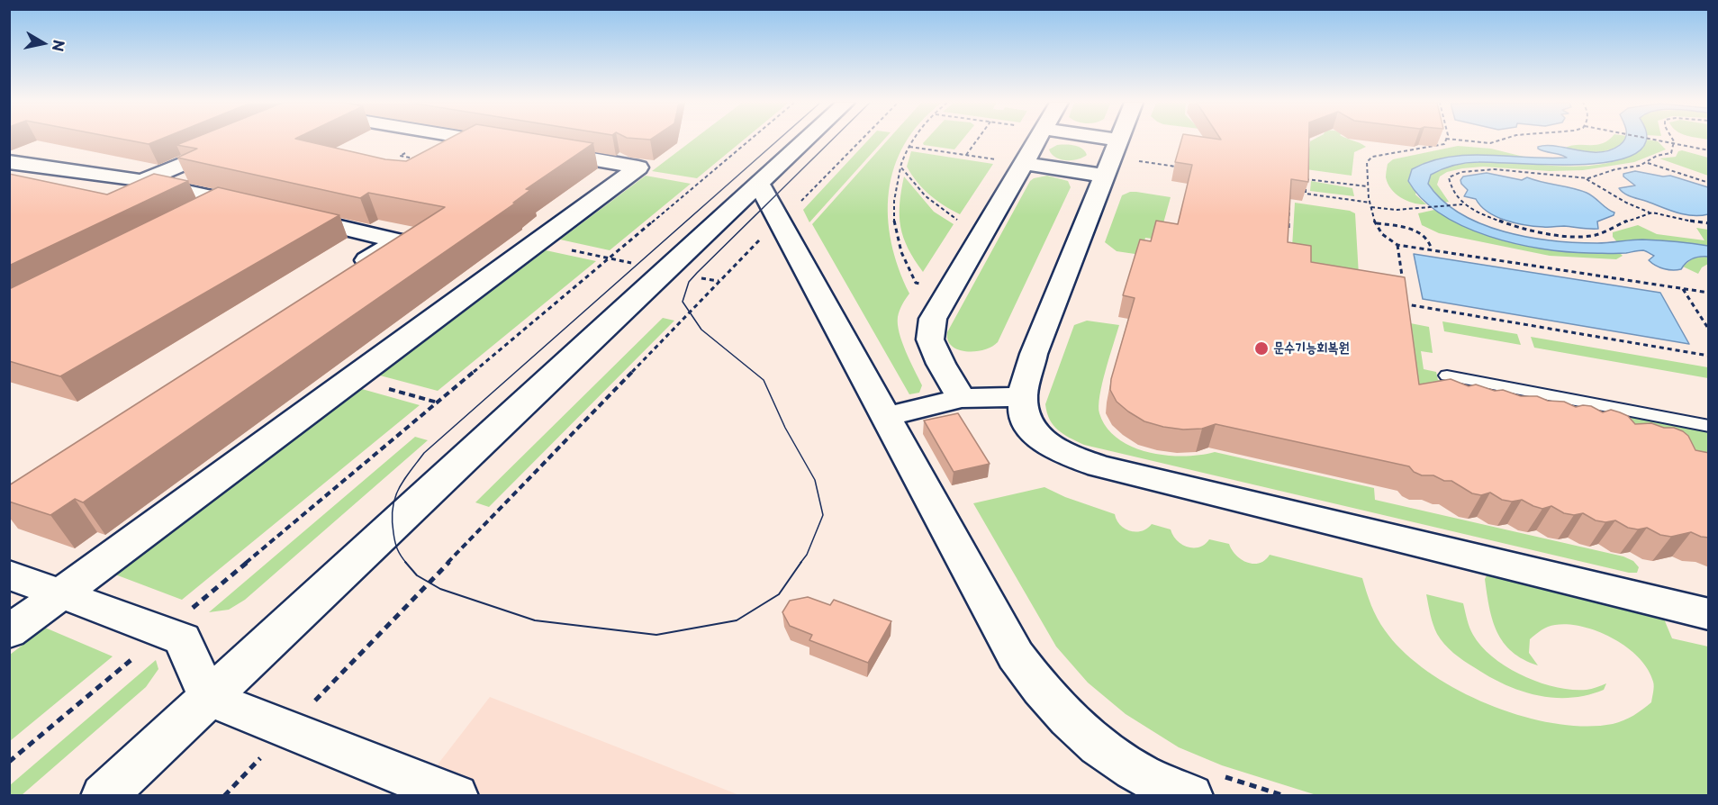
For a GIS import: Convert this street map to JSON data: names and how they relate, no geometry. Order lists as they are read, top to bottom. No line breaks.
{"places":["문수기능회복원"],"north":"right"}
